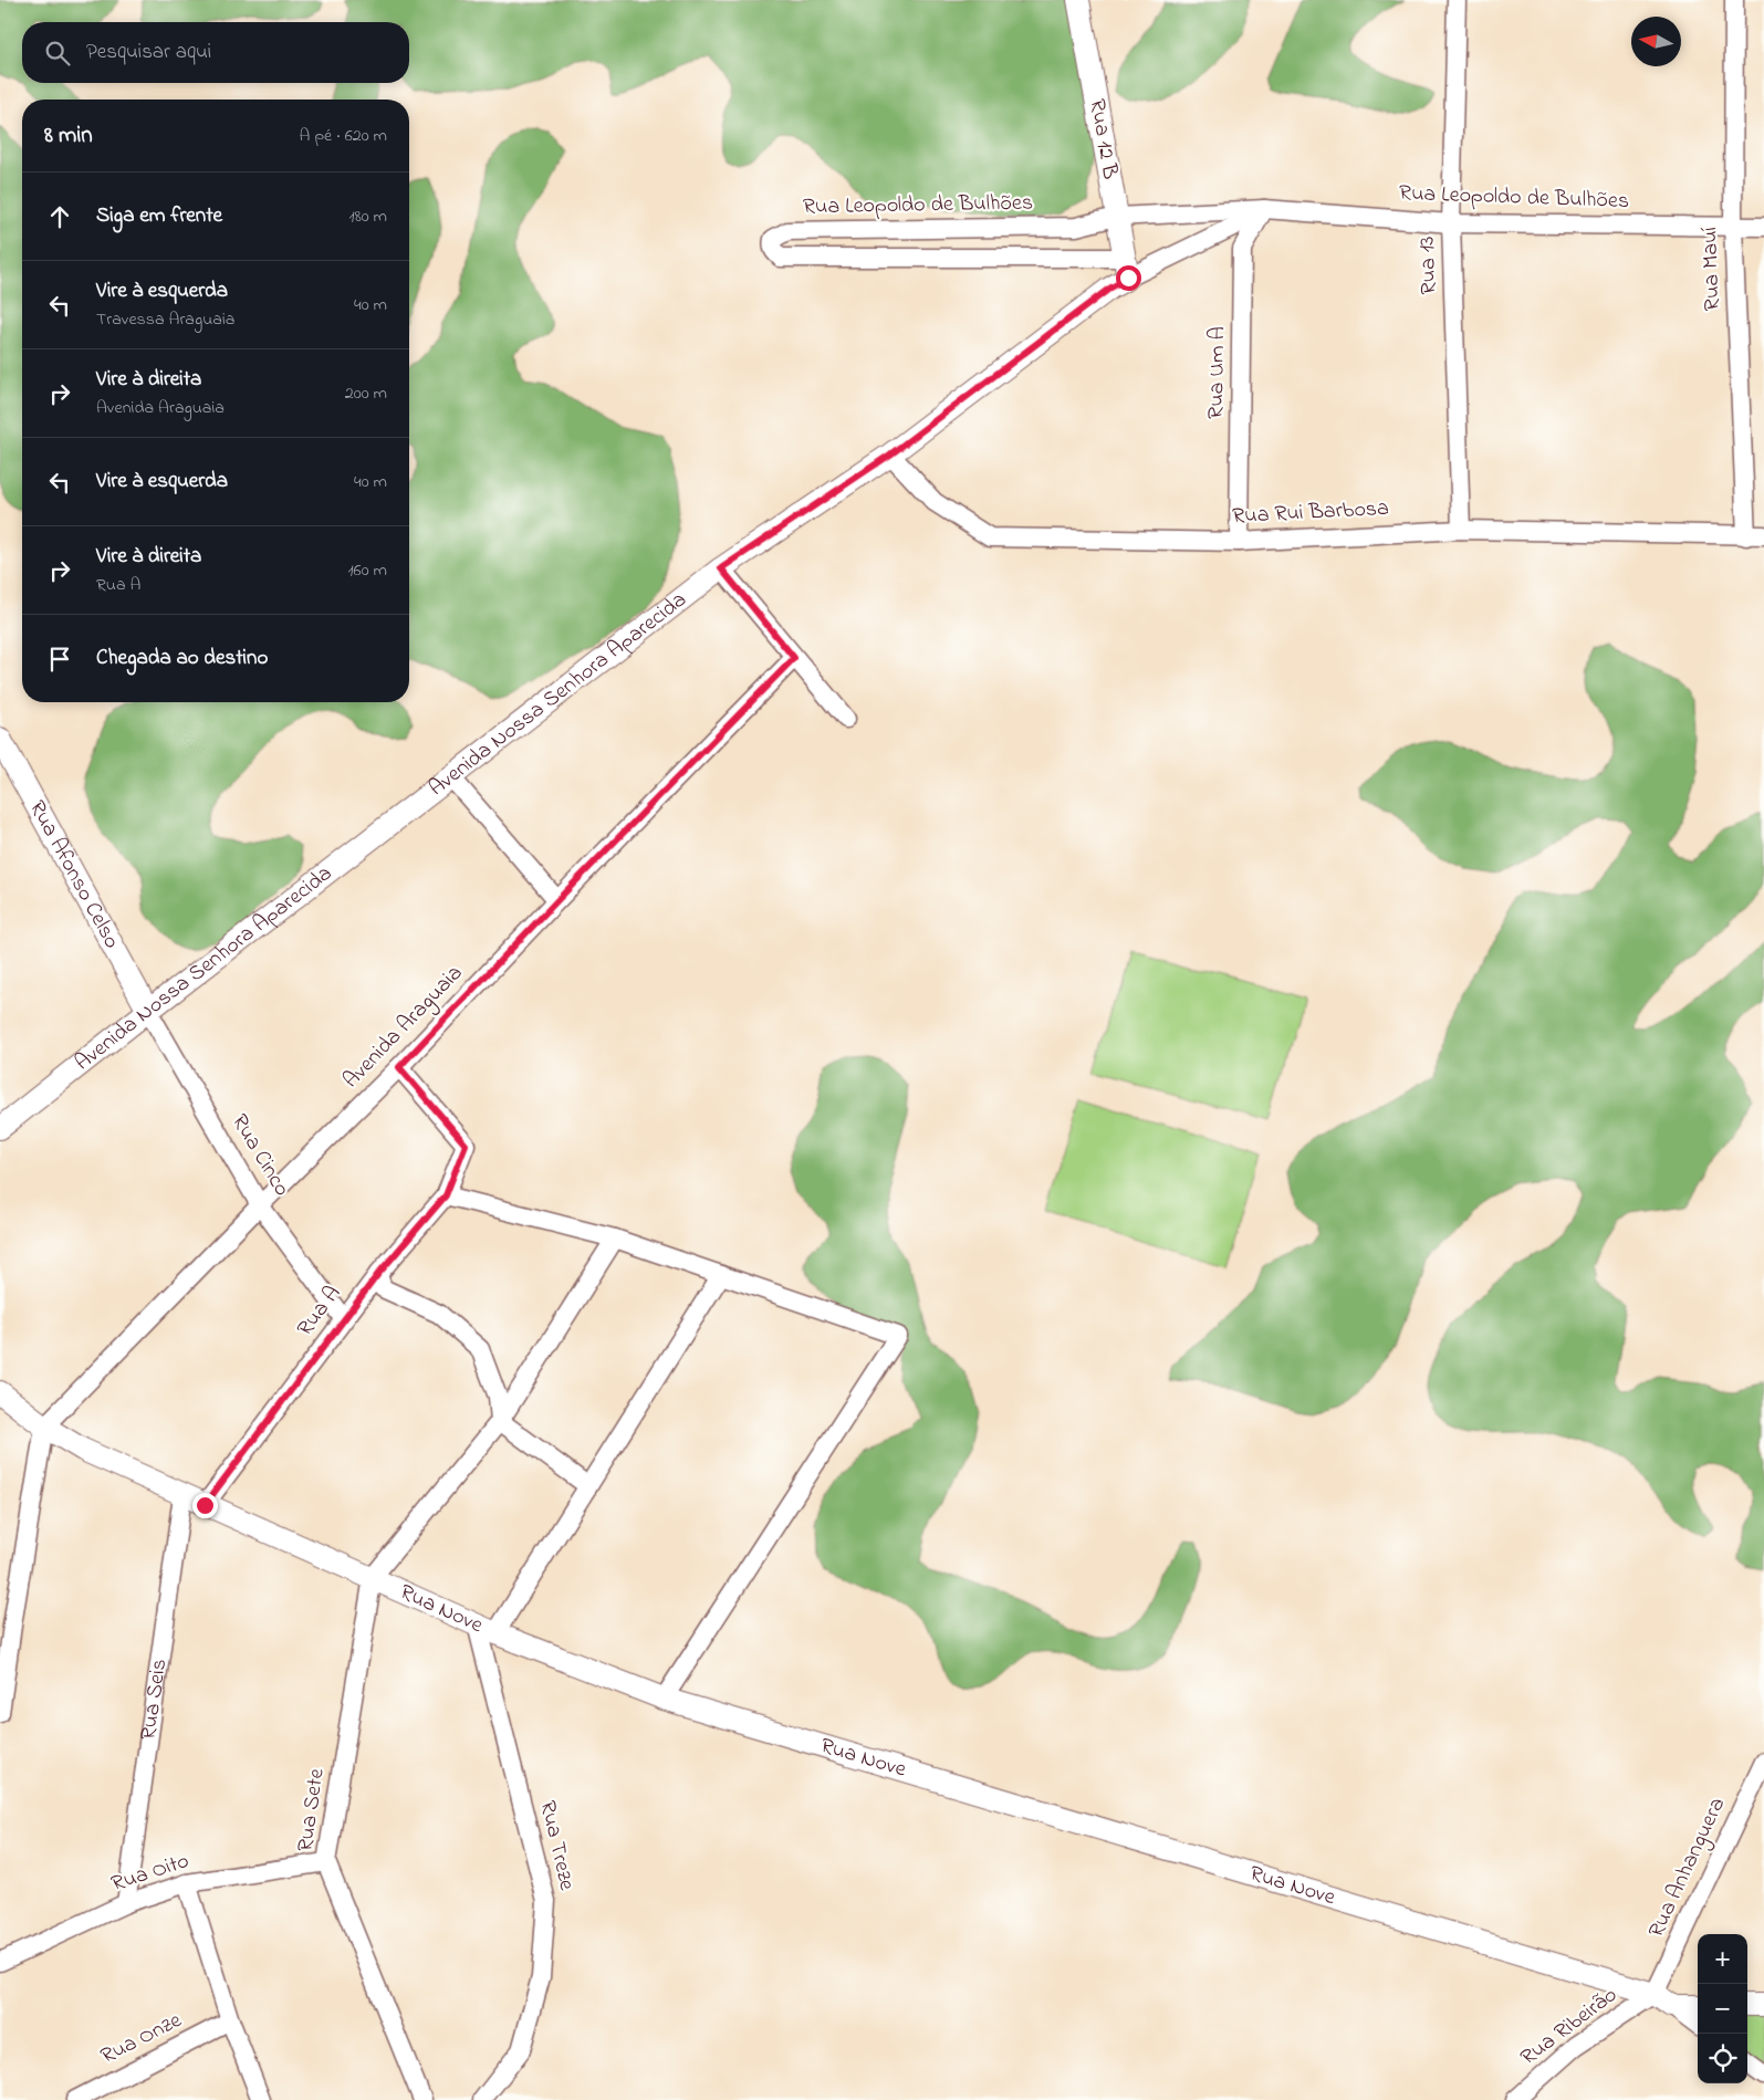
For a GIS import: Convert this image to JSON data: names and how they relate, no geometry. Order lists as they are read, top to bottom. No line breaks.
{"streets":{"street":["Rua 12 B","Rua Leopoldo de Bulhões","Rua 13","Rua Mauí","Rua Um A","Rua Rui Barbosa","Avenida Nossa Senhora Aparecida","Rua Afonso Celso","Avenida Araguaia","Rua Cinco","Rua A","Rua Nove","Rua Seis","Rua Sete","Rua Treze","Rua Anhanguera","Rua Oito","Rua Ribeirão","Rua Onze"]},"crossings":[["Rua 12 B","Rua Leopoldo de Bulhões"],["Rua 12 B","Avenida Nossa Senhora Aparecida"],["Rua Leopoldo de Bulhões","Rua 13"],["Rua Leopoldo de Bulhões","Rua Mauí"],["Rua Leopoldo de Bulhões","Rua Um A"],["Rua Leopoldo de Bulhões","Avenida Nossa Senhora Aparecida"],["Rua 13","Rua Rui Barbosa"],["Rua Mauí","Rua Rui Barbosa"],["Rua Um A","Rua Rui Barbosa"],["Rua Rui Barbosa","Avenida Nossa Senhora Aparecida"],["Avenida Nossa Senhora Aparecida","Rua Afonso Celso"],["Avenida Nossa Senhora Aparecida","Rua Cinco"],["Rua Afonso Celso","Rua Cinco"],["Avenida Araguaia","Rua Cinco"],["Avenida Araguaia","Rua A"],["Avenida Araguaia","Rua Nove"],["Rua Cinco","Rua A"],["Rua A","Rua Nove"],["Rua Nove","Rua Seis"],["Rua Nove","Rua Sete"],["Rua Nove","Rua Treze"],["Rua Nove","Rua Anhanguera"],["Rua Nove","Rua Ribeirão"],["Rua Seis","Rua Oito"],["Rua Sete","Rua Oito"],["Rua Anhanguera","Rua Ribeirão"]],"north":"left","page":{"search":"Pesquisar aqui","heading":["8 min","A pé · 620 m"],"list":[["Siga em frente","180 m"],["Vire à esquerda","Travessa Araguaia","40 m"],["Vire à direita","Avenida Araguaia","200 m"],["Vire à esquerda","40 m"],["Vire à direita","Rua A","160 m"],"Chegada ao destino"],"map_buttons":["+","−"]}}
